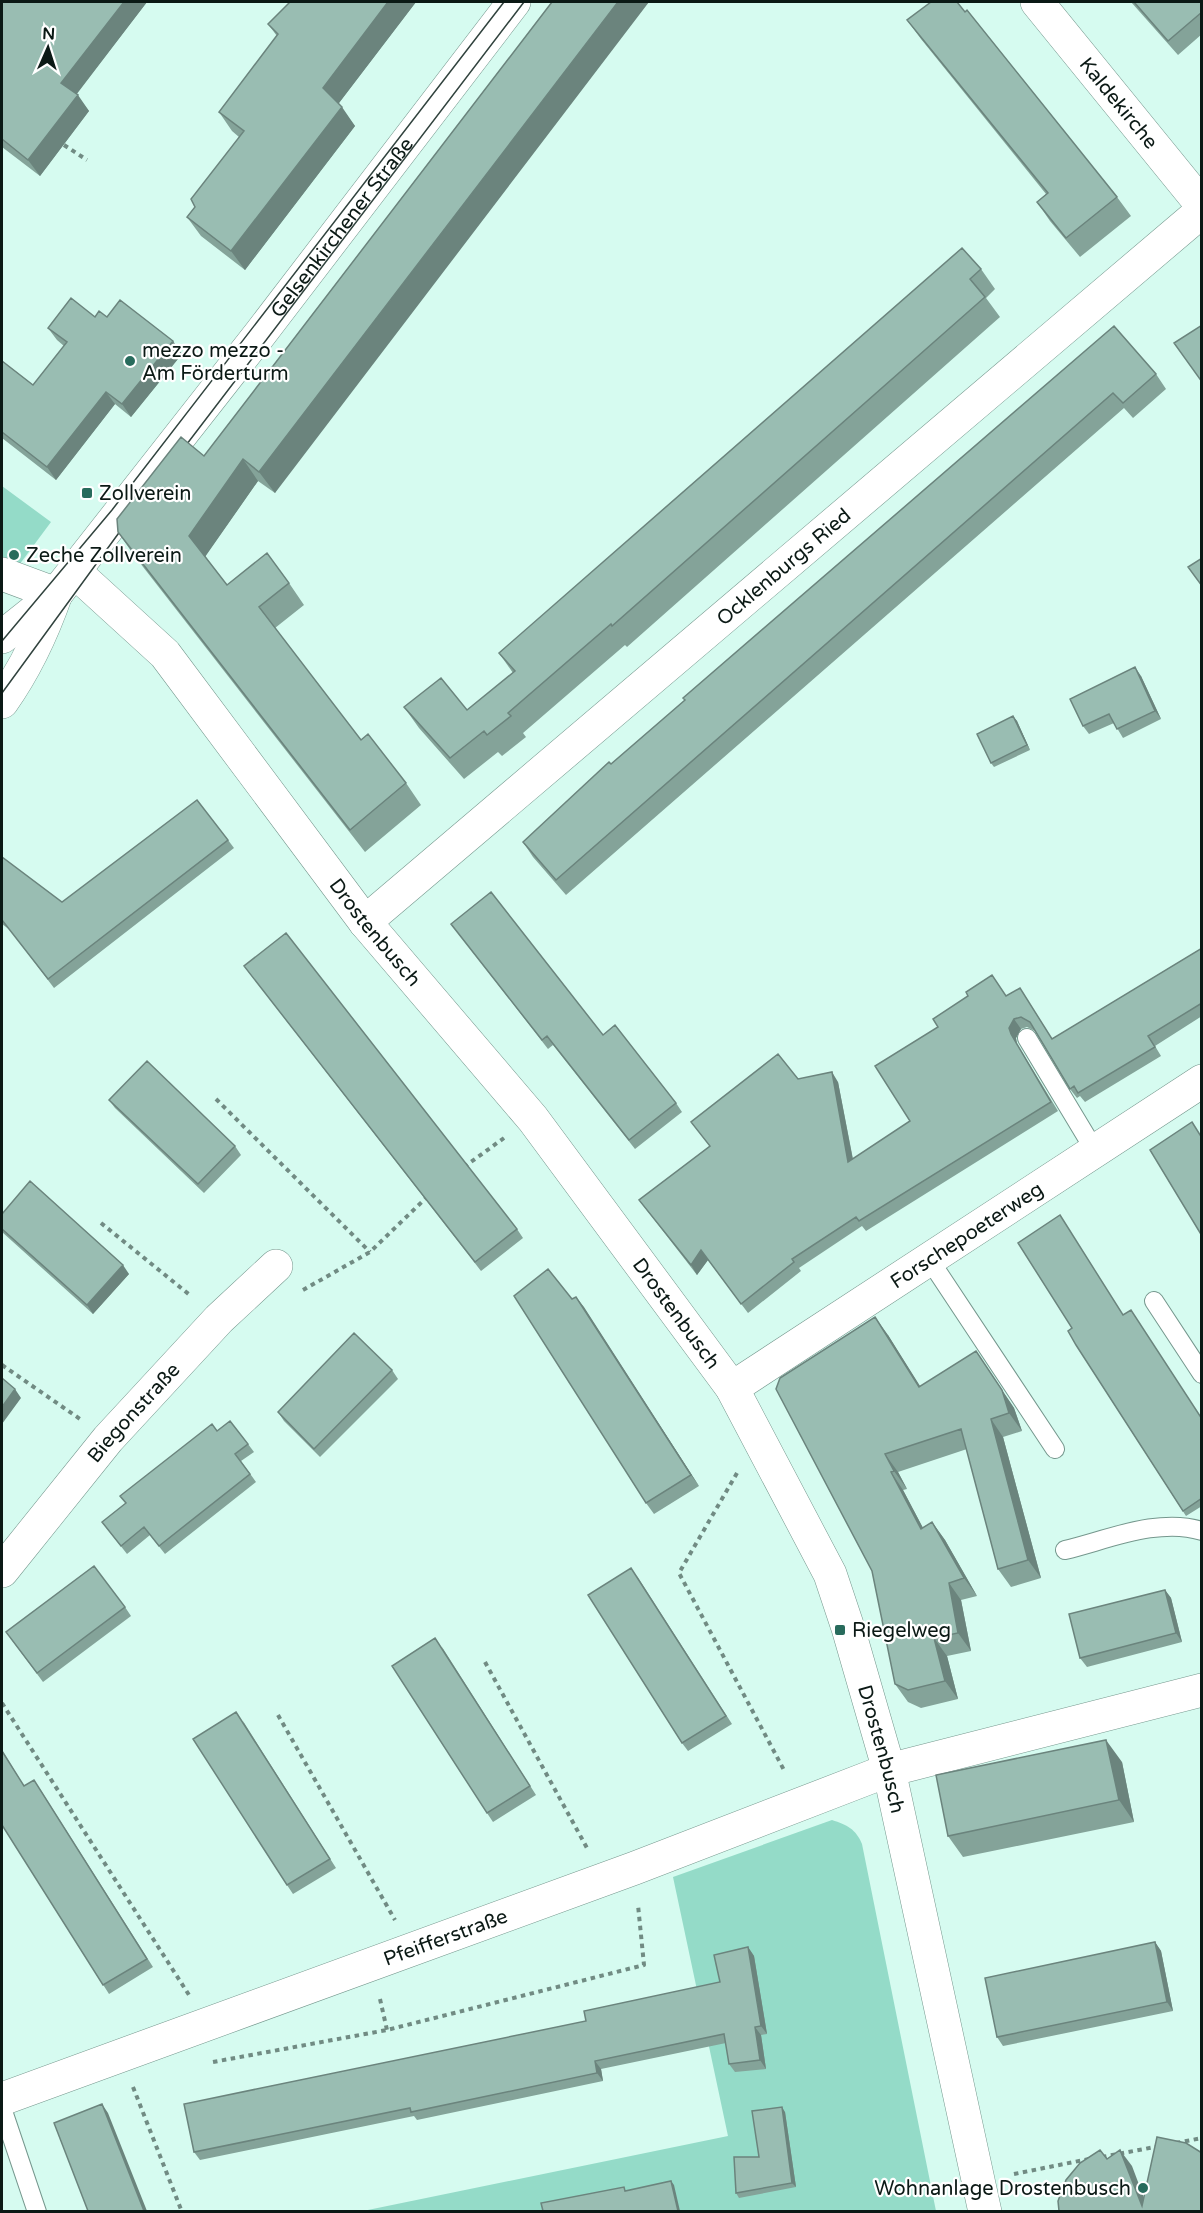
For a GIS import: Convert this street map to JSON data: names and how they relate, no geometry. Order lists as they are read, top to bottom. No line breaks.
{"streets":{"street":["Kaldekirche","Gelsenkirchener Straße","Ocklenburgs Ried","Drostenbusch","Forschepoeterweg","Biegonstraße","Pfeifferstraße"]},"crossings":[["Gelsenkirchener Straße","Drostenbusch"],["Ocklenburgs Ried","Drostenbusch"],["Drostenbusch","Forschepoeterweg"],["Drostenbusch","Pfeifferstraße"]],"places":{"other":["mezzo mezzo - Am Förderturm","Zeche Zollverein","Wohnanlage Drostenbusch"],"transit":["Zollverein","Riegelweg"]},"north":"top"}
